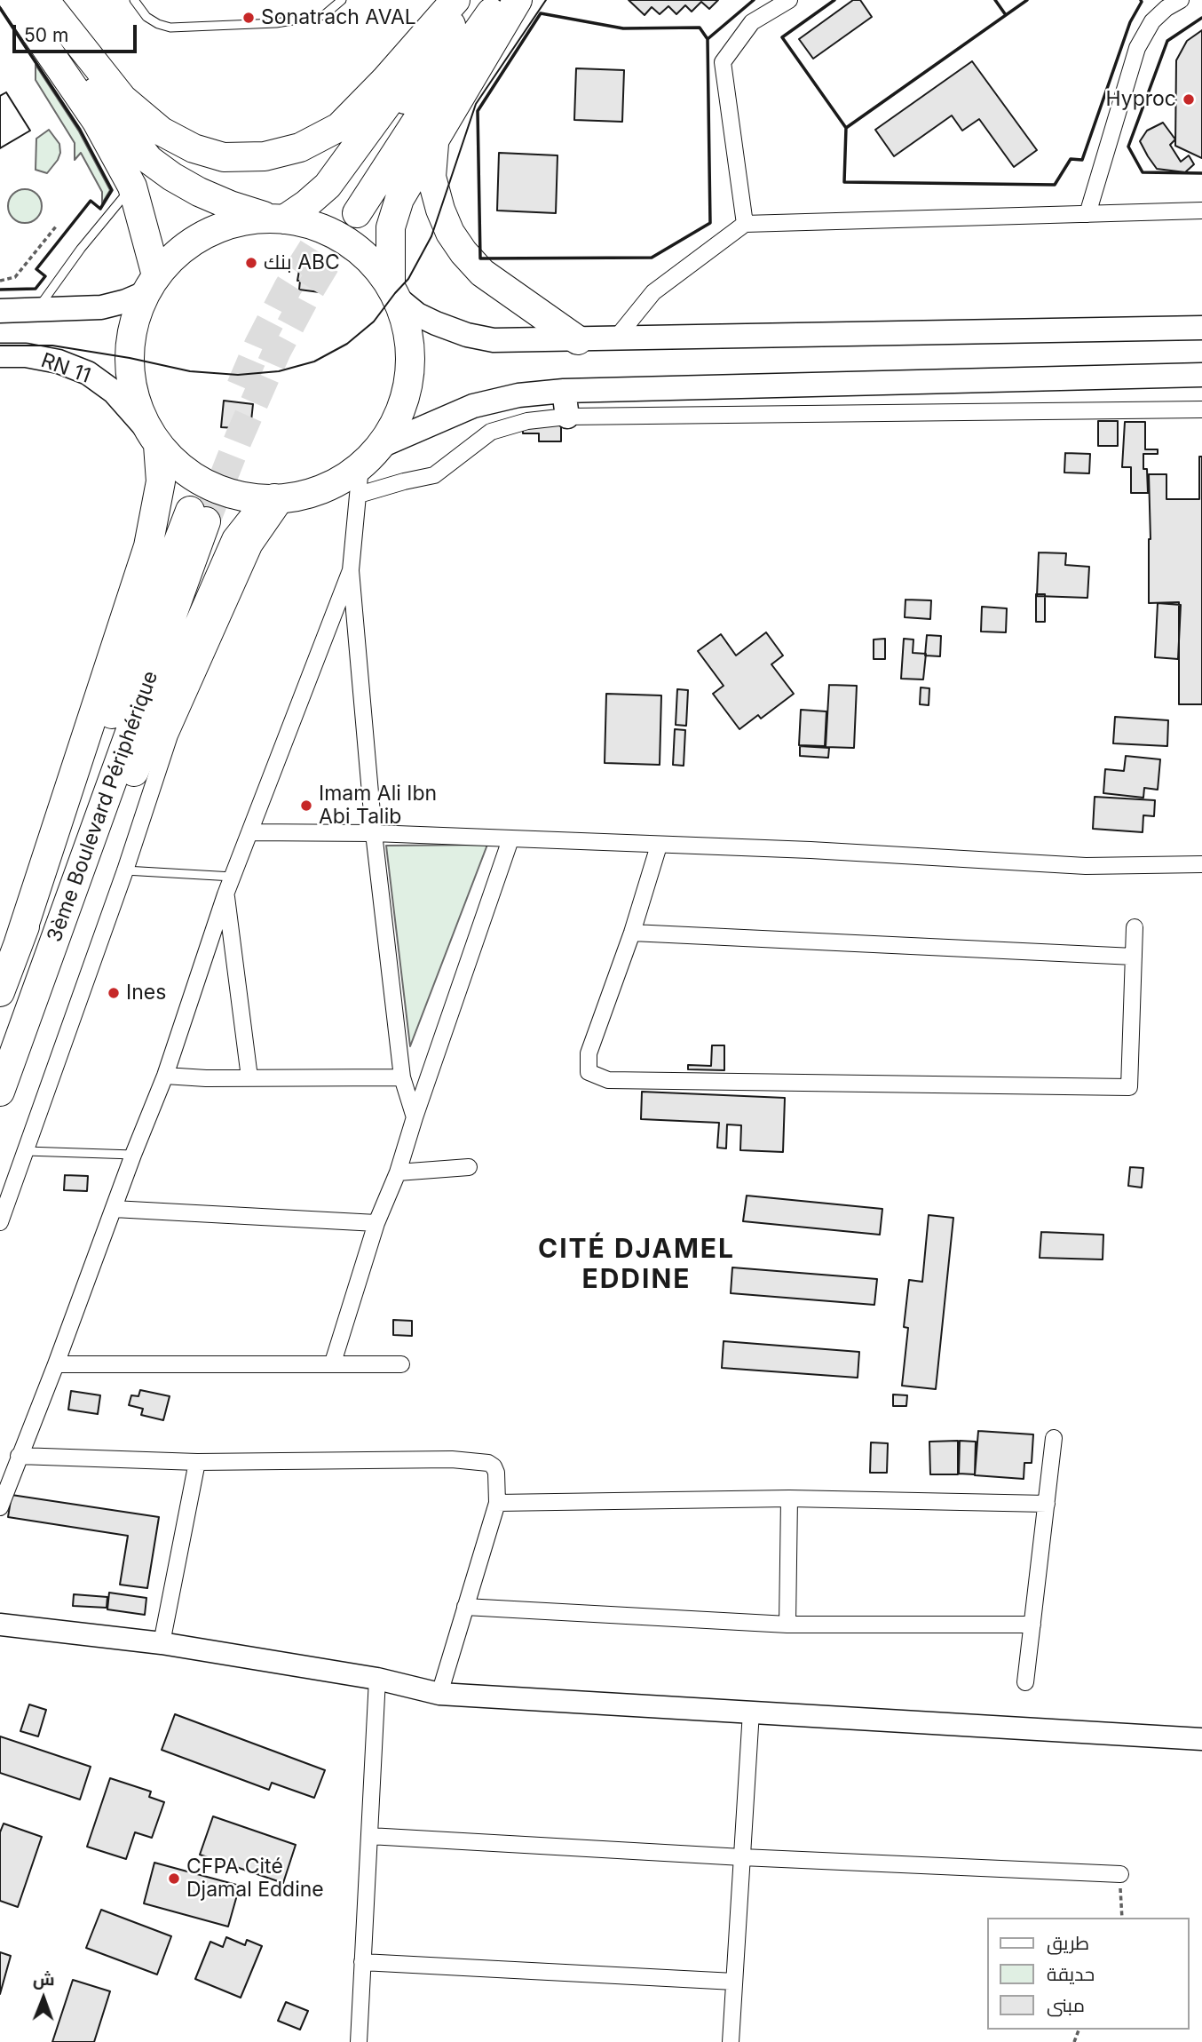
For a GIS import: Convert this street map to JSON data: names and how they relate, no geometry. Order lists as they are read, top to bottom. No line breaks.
{"streets":{"highway":["3ème Boulevard Périphérique"],"main road":["RN 11"]},"districts":["CITÉ DJAMEL EDDINE"],"places":["Sonatrach AVAL","Hyproc","بنك ABC","Imam Ali Ibn Abi Talib","Ines","CFPA Cité Djamal Eddine"],"legend":["طريق","حديقة","مبنى"],"scale_bar":"50 m","north":"top"}
